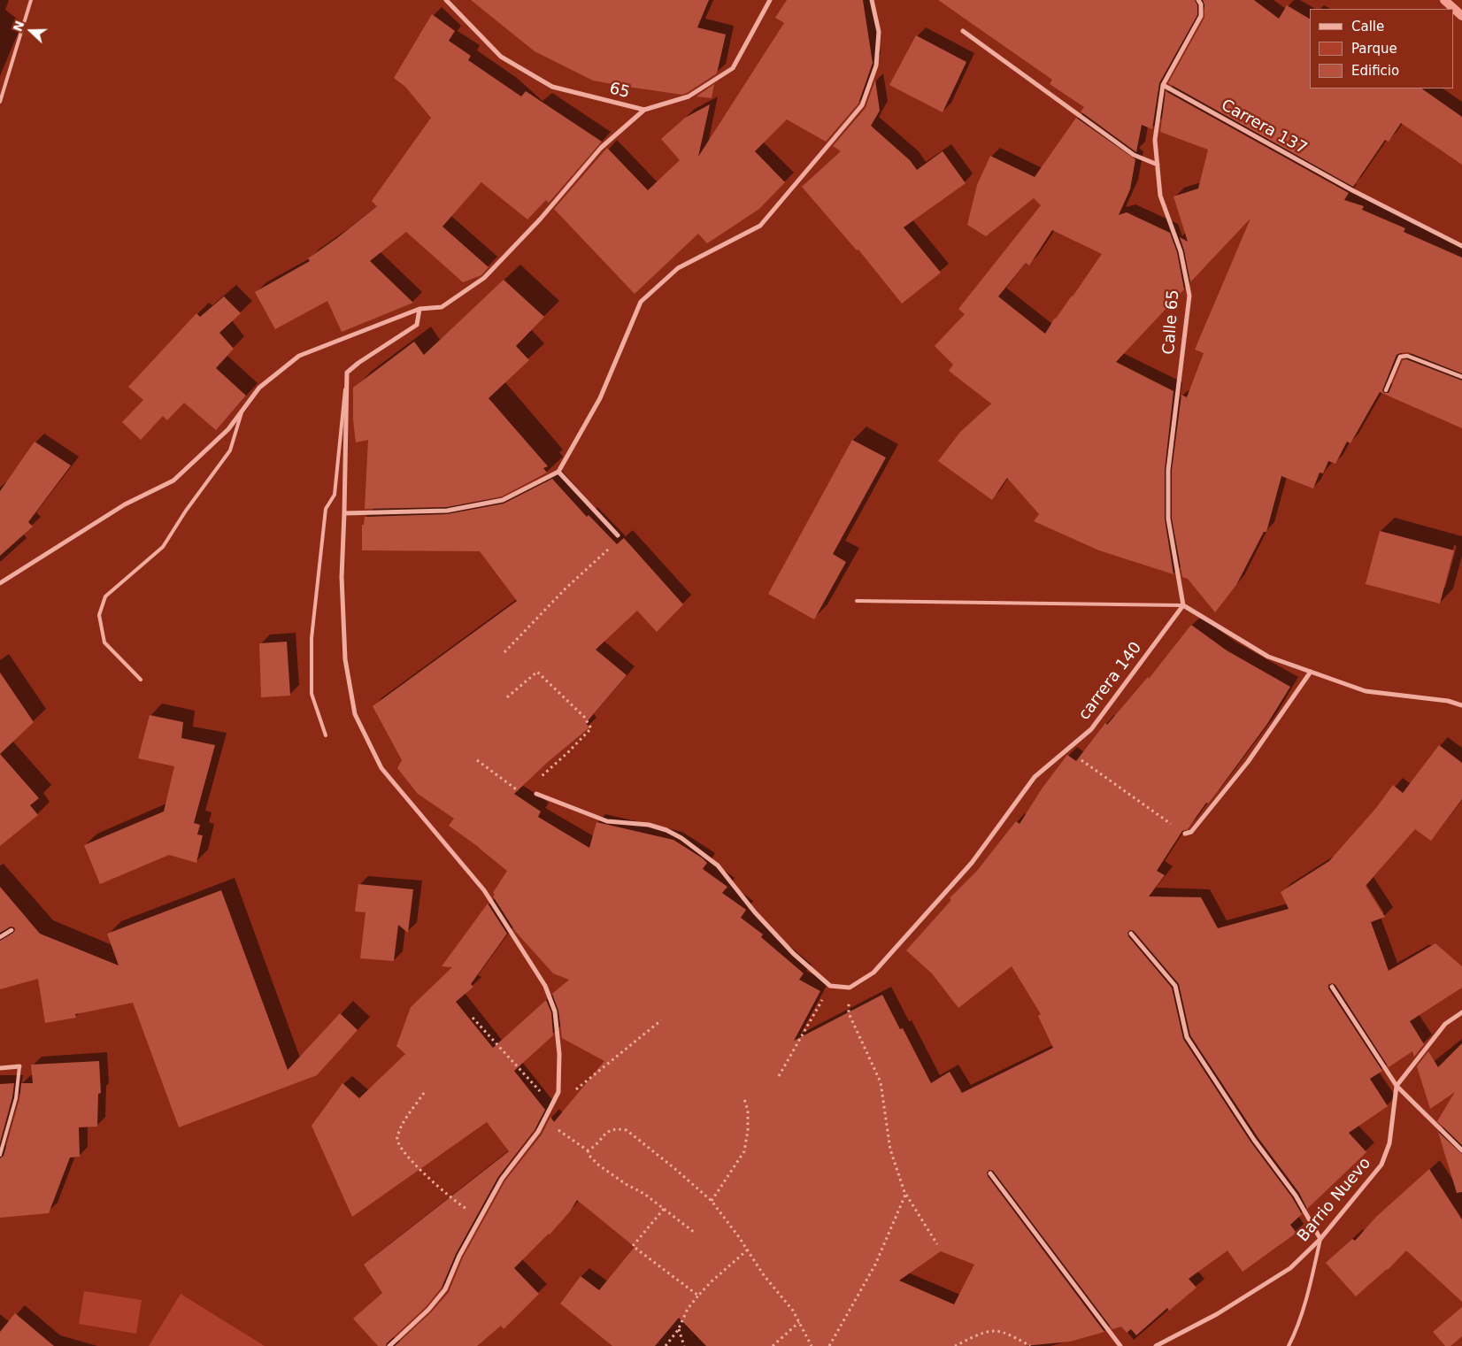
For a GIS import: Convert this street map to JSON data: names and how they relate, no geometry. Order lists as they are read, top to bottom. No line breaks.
{"streets":{"street":["65","Carrera 137","Calle 65","carrera 140","Barrio Nuevo"]},"crossings":[["Carrera 137","Calle 65"],["Calle 65","carrera 140"]],"legend":["Calle","Parque","Edificio"],"north":"left"}
